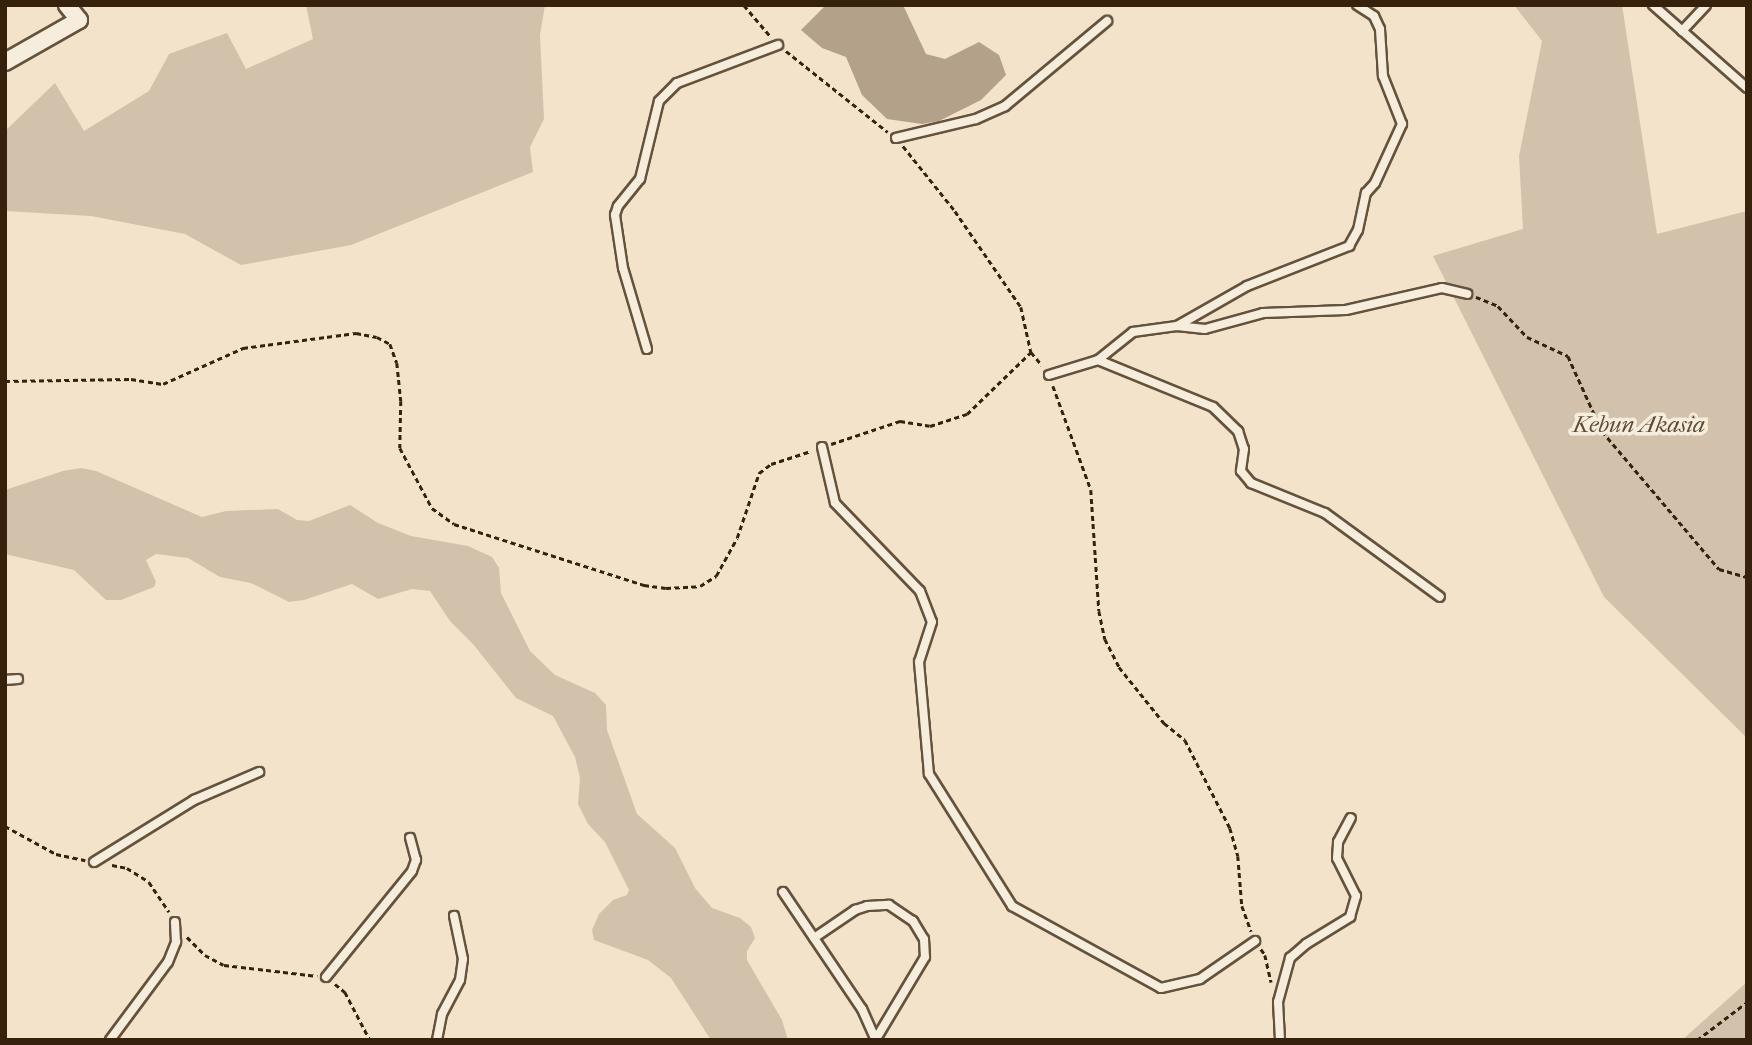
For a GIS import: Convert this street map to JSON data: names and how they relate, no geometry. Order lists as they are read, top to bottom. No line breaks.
{"parks":["Kebun Akasia"]}
